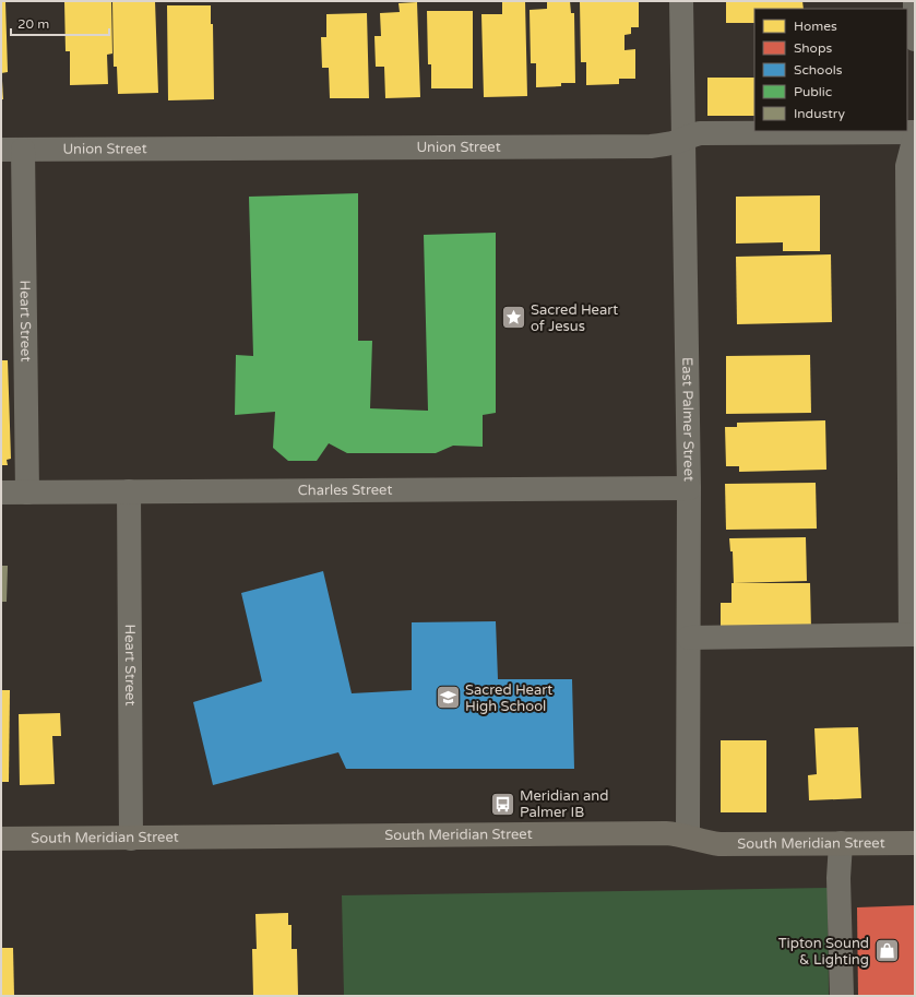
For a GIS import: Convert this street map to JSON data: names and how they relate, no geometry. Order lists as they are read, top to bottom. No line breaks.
{"streets":{"main road":["South Meridian Street"],"street":["Union Street","Heart Street","East Palmer Street","Charles Street"]},"crossings":[["Union Street","Heart Street"],["Union Street","East Palmer Street"],["Heart Street","Charles Street"],["Heart Street","South Meridian Street"],["East Palmer Street","Charles Street"],["East Palmer Street","South Meridian Street"]],"places":{"place":["Sacred Heart of Jesus"],"school or university":["Sacred Heart High School"],"bus stop":["Meridian and Palmer IB"],"shop":["Tipton Sound & Lighting"]},"legend":["Homes","Shops","Schools","Public","Industry"],"scale_bar":"20 m"}
